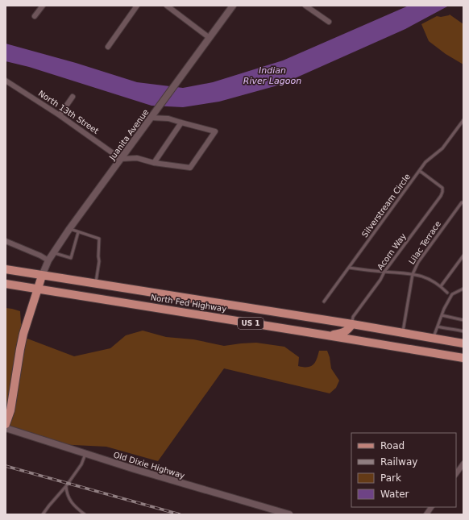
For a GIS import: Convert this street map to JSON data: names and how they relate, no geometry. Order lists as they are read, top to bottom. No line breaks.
{"streets":{"main road":["North Fed Highway","US 1"],"street":["North 13th Street","Juanita Avenue","Old Dixie Highway"],"lane":["Silverstream Circle","Lilac Terrace","Acorn Way"]},"crossings":[["North 13th Street","Juanita Avenue"],["Juanita Avenue","North Fed Highway"],["Silverstream Circle","Acorn Way"],["Lilac Terrace","North Fed Highway"],["Acorn Way","North Fed Highway"]],"water":["Indian River Lagoon"],"legend":["Road","Railway","Park","Water"]}
